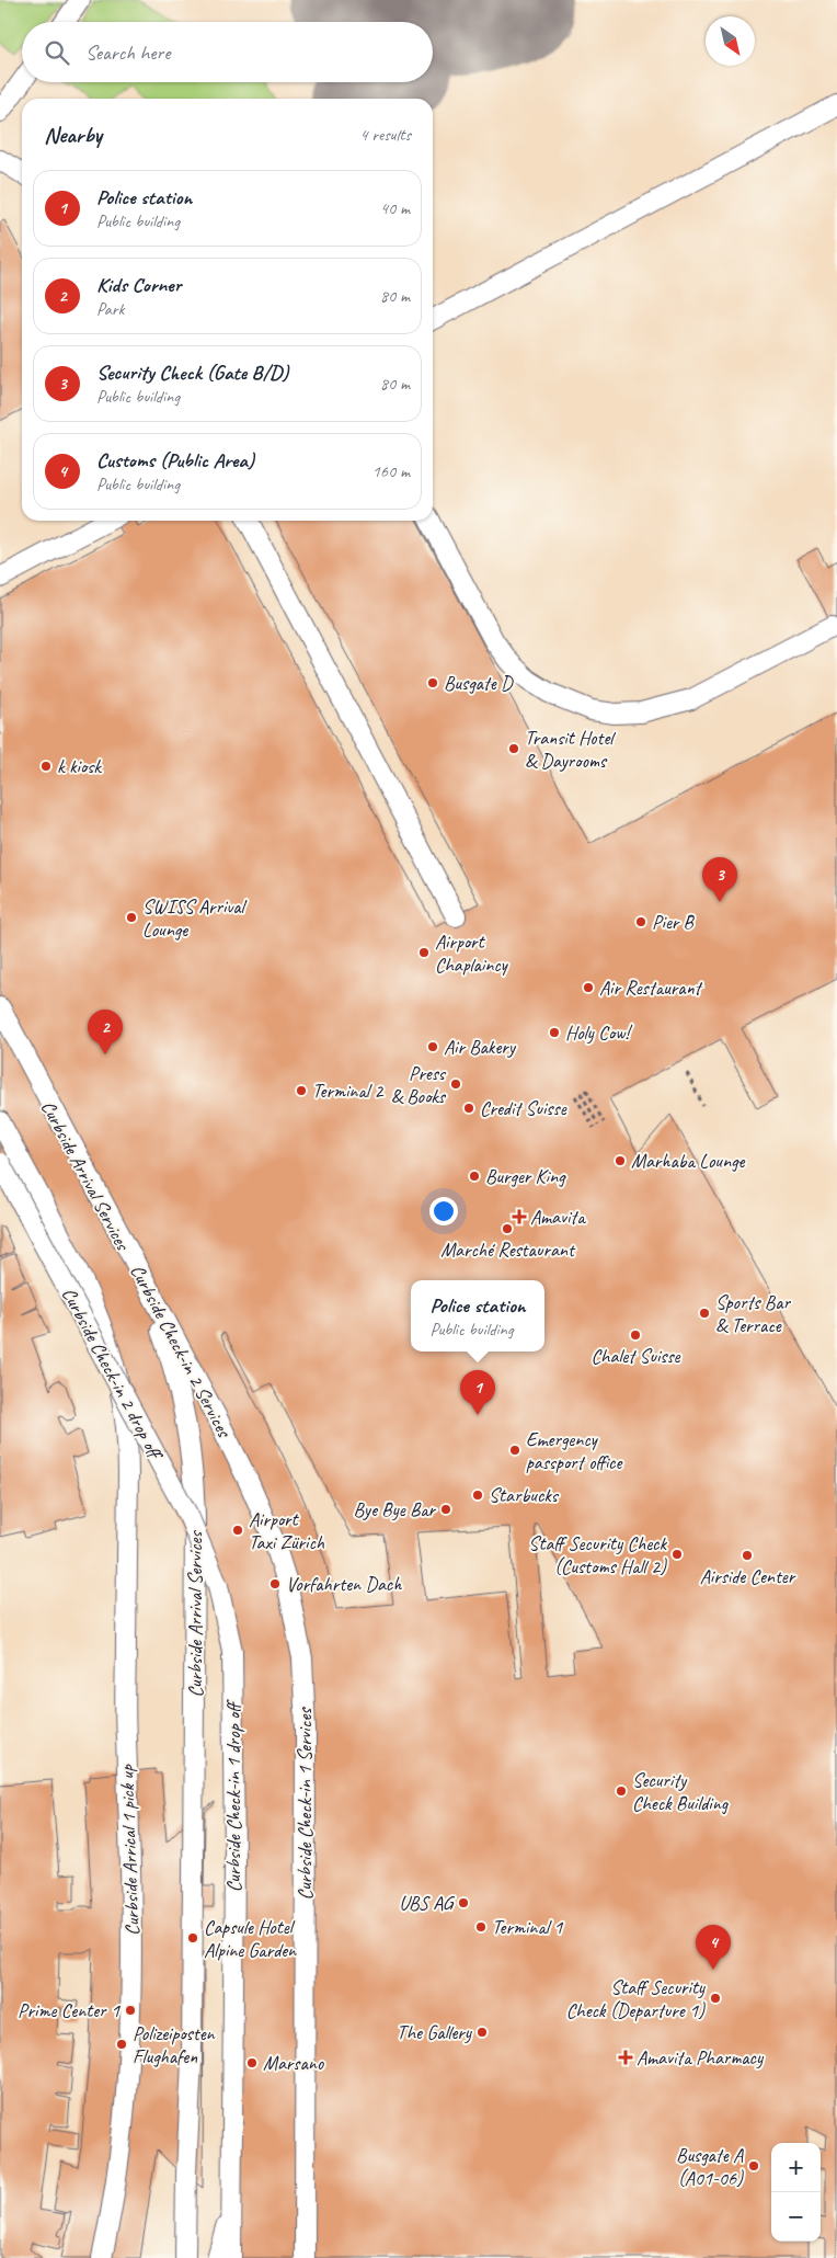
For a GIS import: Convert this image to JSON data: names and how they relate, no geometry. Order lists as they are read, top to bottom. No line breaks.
{"streets":{"lane":["Curbside Arrival Services","Curbside Check-in 2 Services","Curbside Check-in 2 drop off","Curbside Check-in 1 drop off","Curbside Check-in 1 Services","Curbside Arrical 1 pick up"]},"crossings":[["Curbside Check-in 2 Services","Curbside Check-in 1 Services"],["Curbside Check-in 2 drop off","Curbside Check-in 1 drop off"]],"places":{"other":["Busgate D","Transit Hotel & Dayrooms","k kiosk","SWISS Arrival Lounge","Pier B","Airport Chaplaincy","Air Restaurant","Holy Cow!","Air Bakery","Press & Books","Terminal 2","Credit Suisse","Marhaba Lounge","Burger King","Marché Restaurant","Sports Bar & Terrace","Chalet Suisse","Emergency passport office","Starbucks","Bye Bye Bar","Airport Taxi Zürich","Staff Security Check (Customs Hall 2)","Airside Center","Vorfahrten Dach","Security Check Building","UBS AG","Terminal 1","Capsule Hotel Alpine Garden","Staff Security Check (Departure 1)","Prime Center 1","The Gallery","Polizeiposten Flughafen","Marsano","Busgate A (A01-06)"],"health":["Amavita","Amavita Pharmacy"]},"north":"bottom right","page":{"search":"Search here","heading":["Nearby","4 results"],"list":[{"mark":"1","name":"Police station","note":"Public building","value":"40 m"},{"mark":"2","name":"Kids Corner","note":"Park","value":"80 m"},{"mark":"3","name":"Security Check (Gate B/D)","note":"Public building","value":"80 m"},{"mark":"4","name":"Customs (Public Area)","note":"Public building","value":"160 m"}],"pins":["3","2","1","4"],"popup":["Police station","Public building"],"map_buttons":["+","−"]}}
